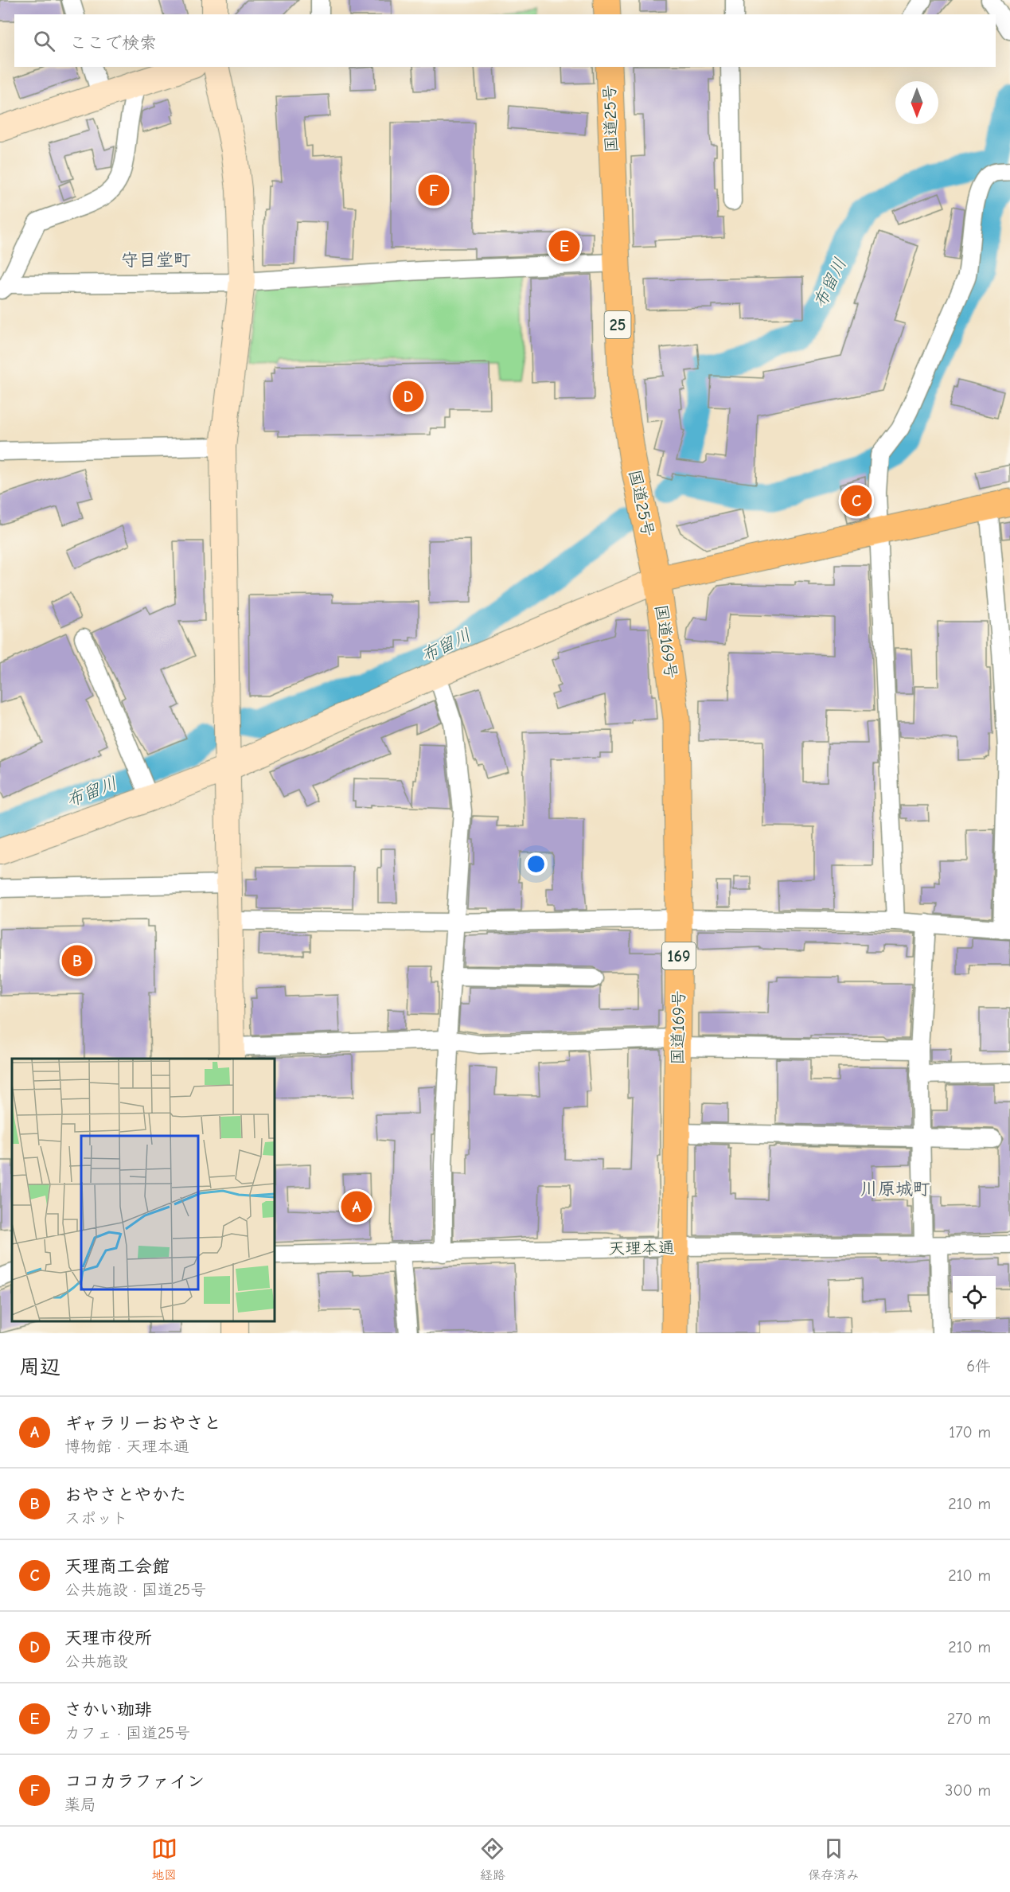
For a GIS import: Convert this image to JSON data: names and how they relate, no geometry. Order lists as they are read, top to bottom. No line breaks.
{"streets":{"highway":["国道25号","25","国道169号","169"],"street":["天理本通"]},"crossings":[["国道25号","国道169号"],["国道169号","天理本通"]],"districts":["守目堂町","川原城町"],"water":["布留川"],"north":"bottom","page":{"search":"ここで検索","pins":["F","E","D","C","B","A"],"heading":["周辺","6件"],"list":[{"mark":"A","name":"ギャラリーおやさと","note":"博物館 · 天理本通","value":"170 m"},{"mark":"B","name":"おやさとやかた","note":"スポット","value":"210 m"},{"mark":"C","name":"天理商工会館","note":"公共施設 · 国道25号","value":"210 m"},{"mark":"D","name":"天理市役所","note":"公共施設","value":"210 m"},{"mark":"E","name":"さかい珈琲","note":"カフェ · 国道25号","value":"270 m"},{"mark":"F","name":"ココカラファイン","note":"薬局","value":"300 m"}],"nav":["地図","経路","保存済み"]}}
